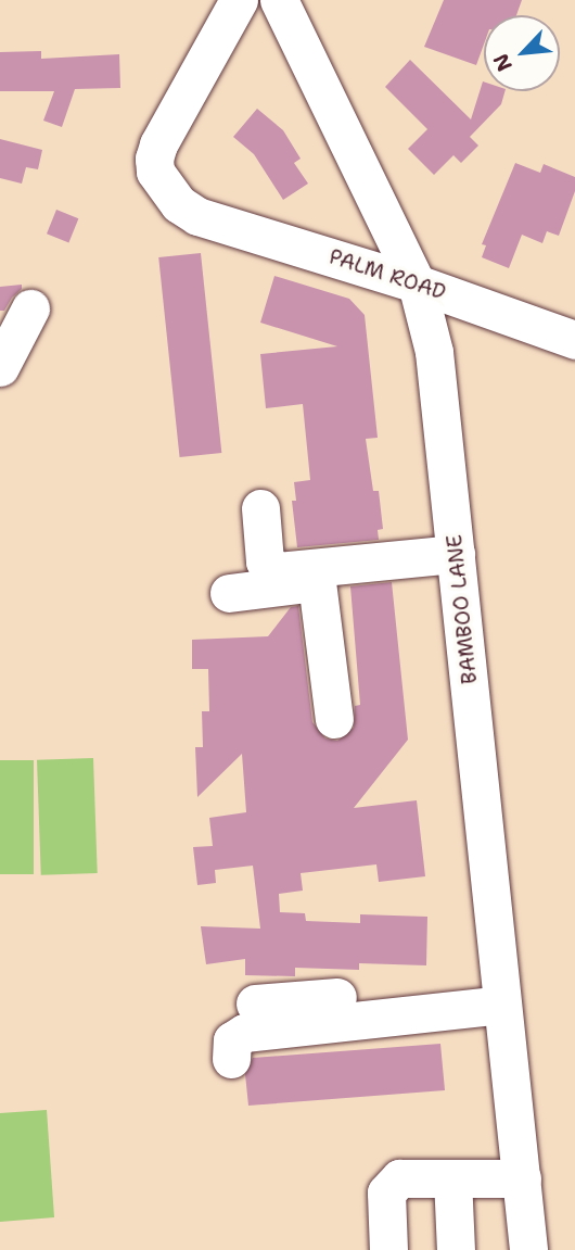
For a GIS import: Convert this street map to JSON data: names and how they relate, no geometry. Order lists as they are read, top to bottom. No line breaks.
{"streets":{"street":["PALM ROAD","BAMBOO LANE"]},"crossings":[["PALM ROAD","BAMBOO LANE"]],"north":"bottom left"}
